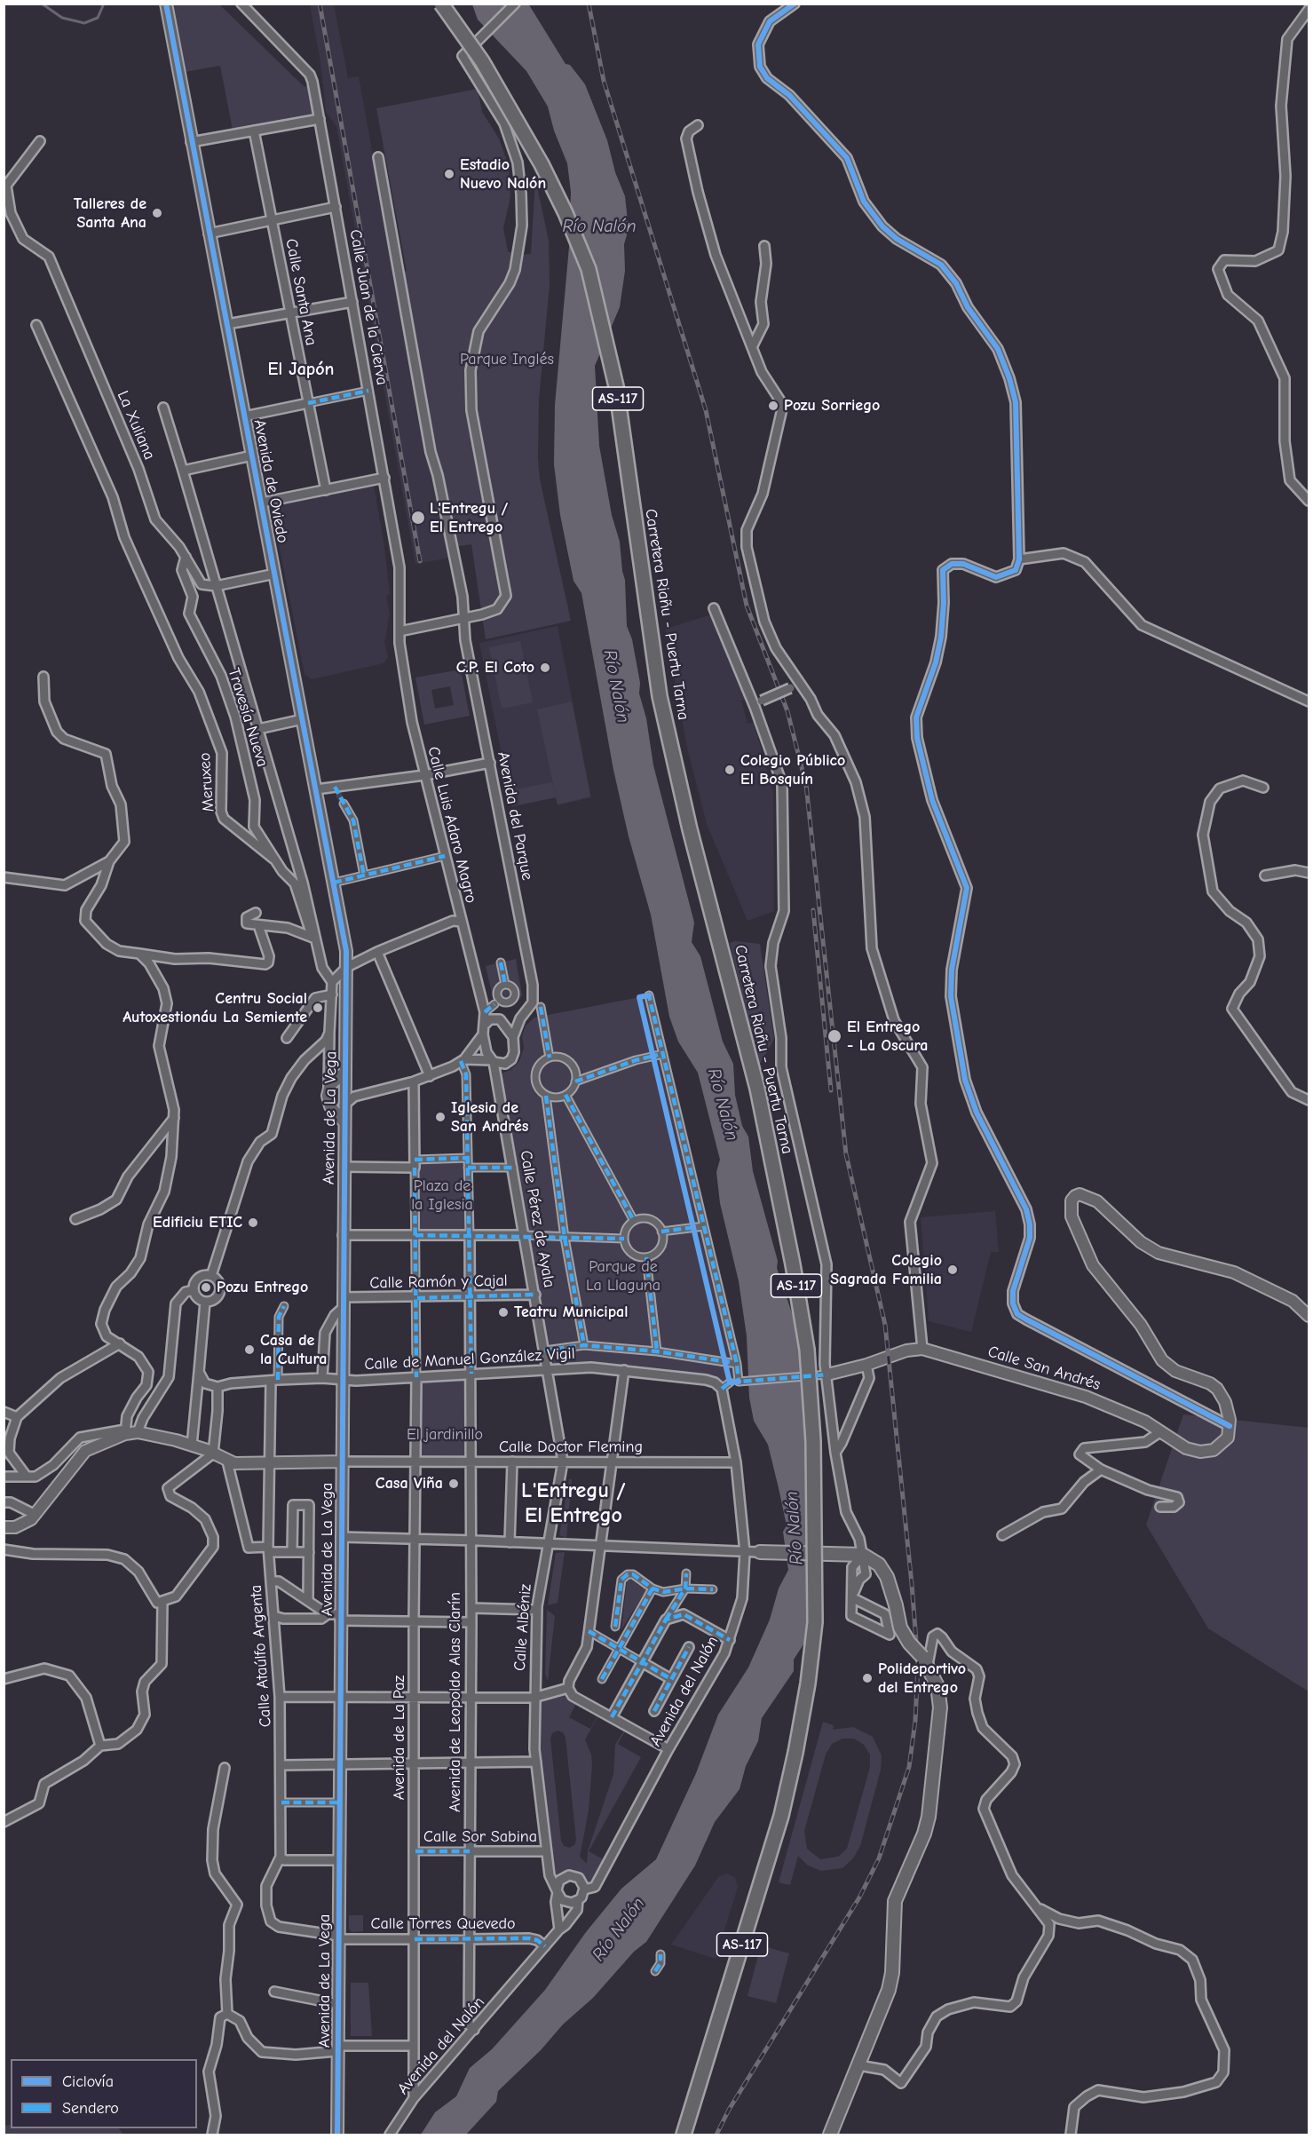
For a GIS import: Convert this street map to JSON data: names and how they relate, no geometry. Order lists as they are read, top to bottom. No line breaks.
{"streets":{"main road":["AS-117","Carretera Riañu - Puertu Tarna"],"street":["Calle Santa Ana","Calle Juan de la Cierva","La Xuliana","Avenida de Oviedo","Travesía Nueva","Meruxeo","Avenida del Parque","Calle Luis Adaro Magro","Avenida de La Vega","Calle Pérez de Ayala","Calle Ramón y Cajal","Calle de Manuel González Vigil","Calle San Andrés","Calle Doctor Fleming","Calle Albéniz","Calle Ataúlfo Argenta","Avenida del Nalón","Avenida de Leopoldo Alas Clarín","Avenida de La Paz","Calle Sor Sabina","Calle Torres Quevedo"]},"crossings":[["Calle Juan de la Cierva","Calle Luis Adaro Magro"],["La Xuliana","Travesía Nueva"],["Avenida de Oviedo","Avenida de La Vega"],["Travesía Nueva","Meruxeo"],["Avenida del Parque","Calle Luis Adaro Magro"],["Avenida del Parque","Calle Pérez de Ayala"],["Calle Luis Adaro Magro","Calle Pérez de Ayala"],["Avenida de La Vega","Calle Ramón y Cajal"],["Avenida de La Vega","Calle de Manuel González Vigil"],["Avenida de La Vega","Calle Doctor Fleming"],["Avenida de La Vega","Calle Torres Quevedo"],["Calle Pérez de Ayala","Calle Ramón y Cajal"],["Calle Pérez de Ayala","Calle de Manuel González Vigil"],["Calle Pérez de Ayala","Calle Albéniz"],["Calle Ramón y Cajal","Avenida de Leopoldo Alas Clarín"],["Calle de Manuel González Vigil","Calle Albéniz"],["Calle de Manuel González Vigil","Calle Ataúlfo Argenta"],["Calle de Manuel González Vigil","Avenida del Nalón"],["Calle de Manuel González Vigil","Avenida de Leopoldo Alas Clarín"],["Calle de Manuel González Vigil","Avenida de La Paz"],["Calle Doctor Fleming","Calle Albéniz"],["Calle Doctor Fleming","Avenida del Nalón"],["Calle Doctor Fleming","Avenida de Leopoldo Alas Clarín"],["Calle Doctor Fleming","Avenida de La Paz"],["Calle Albéniz","Avenida del Nalón"],["Calle Albéniz","Calle Sor Sabina"],["Calle Ataúlfo Argenta","Calle Torres Quevedo"],["Avenida del Nalón","Avenida de Leopoldo Alas Clarín"],["Avenida del Nalón","Avenida de La Paz"],["Avenida del Nalón","Calle Torres Quevedo"],["Avenida de Leopoldo Alas Clarín","Calle Sor Sabina"],["Avenida de Leopoldo Alas Clarín","Calle Torres Quevedo"],["Avenida de La Paz","Calle Sor Sabina"],["Avenida de La Paz","Calle Torres Quevedo"]],"districts":["El Japón","L'Entregu / El Entrego"],"water":["Río Nalón"],"parks":["Parque Inglés","Plaza de la Iglesia","Parque de La Llaguna","El jardinillo"],"places":["Estadio Nuevo Nalón","Talleres de Santa Ana","Pozu Sorriego","L'Entregu / El Entrego","C.P. El Coto","Colegio Público El Bosquín","Centru Social Autoxestionáu La Semiente","El Entrego - La Oscura","Iglesia de San Andrés","Edificiu ETIC","Colegio Sagrada Familia","Pozu Entrego","Teatru Municipal","Casa de la Cultura","Casa Viña","Polideportivo del Entrego"],"legend":["Ciclovía","Sendero"]}
